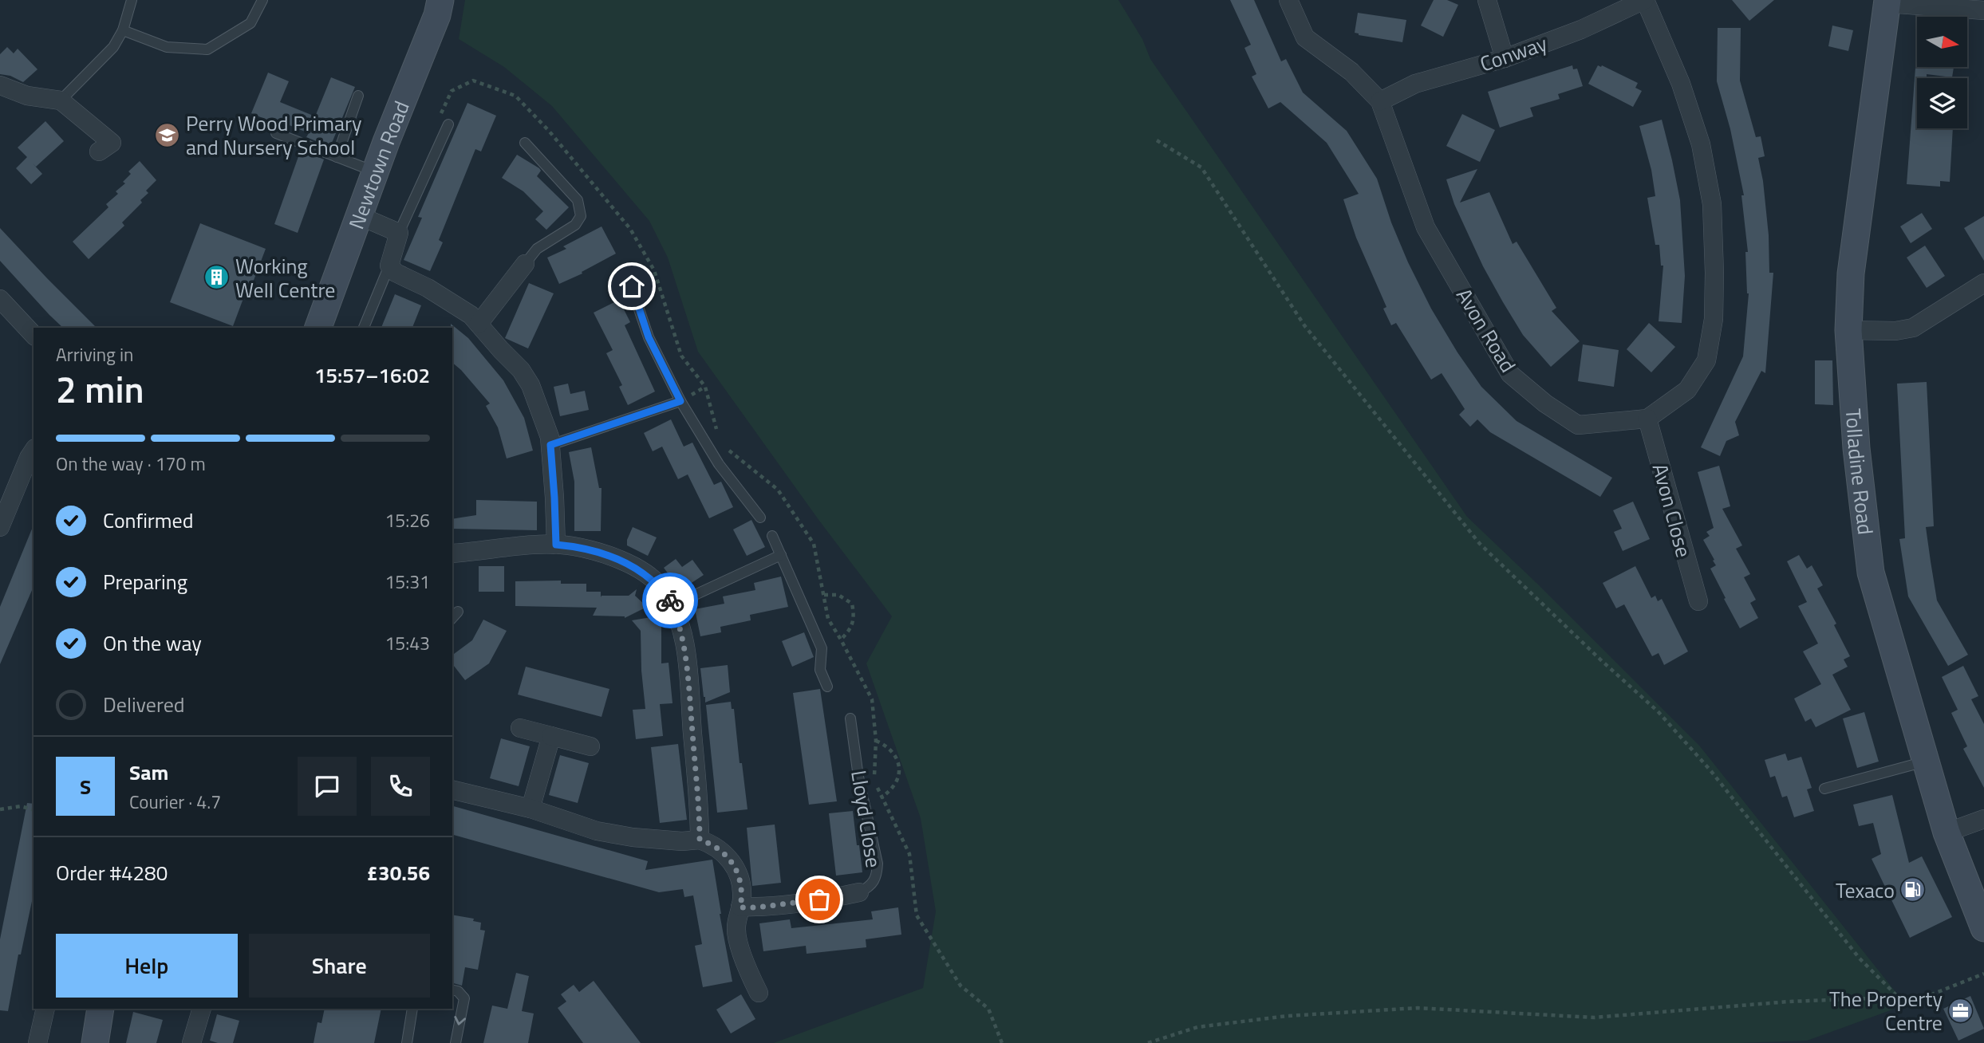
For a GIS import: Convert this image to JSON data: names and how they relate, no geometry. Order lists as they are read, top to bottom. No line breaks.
{"streets":{"main road":["Newtown Road","Tolladine Road"],"street":["Conway","Avon Road","Avon Close","Lloyd Close"]},"crossings":[["Conway","Avon Road"],["Avon Road","Avon Close"]],"places":{"school or university":["Perry Wood Primary and Nursery School"],"building":["Working Well Centre"],"fuel station":["Texaco"],"office":["The Property Centre"]},"north":"right","page":{"heading":["2 min","Arriving in","15:57–16:02"],"panel":["Sam","Courier · 4.7","Order #4280","£30.56"],"bar":"On the way · 170 m","list":[["Confirmed","15:26"],["Preparing","15:31"],["On the way","15:43"],"Delivered"],"round":"S","buttons":["Help","Share"]}}
